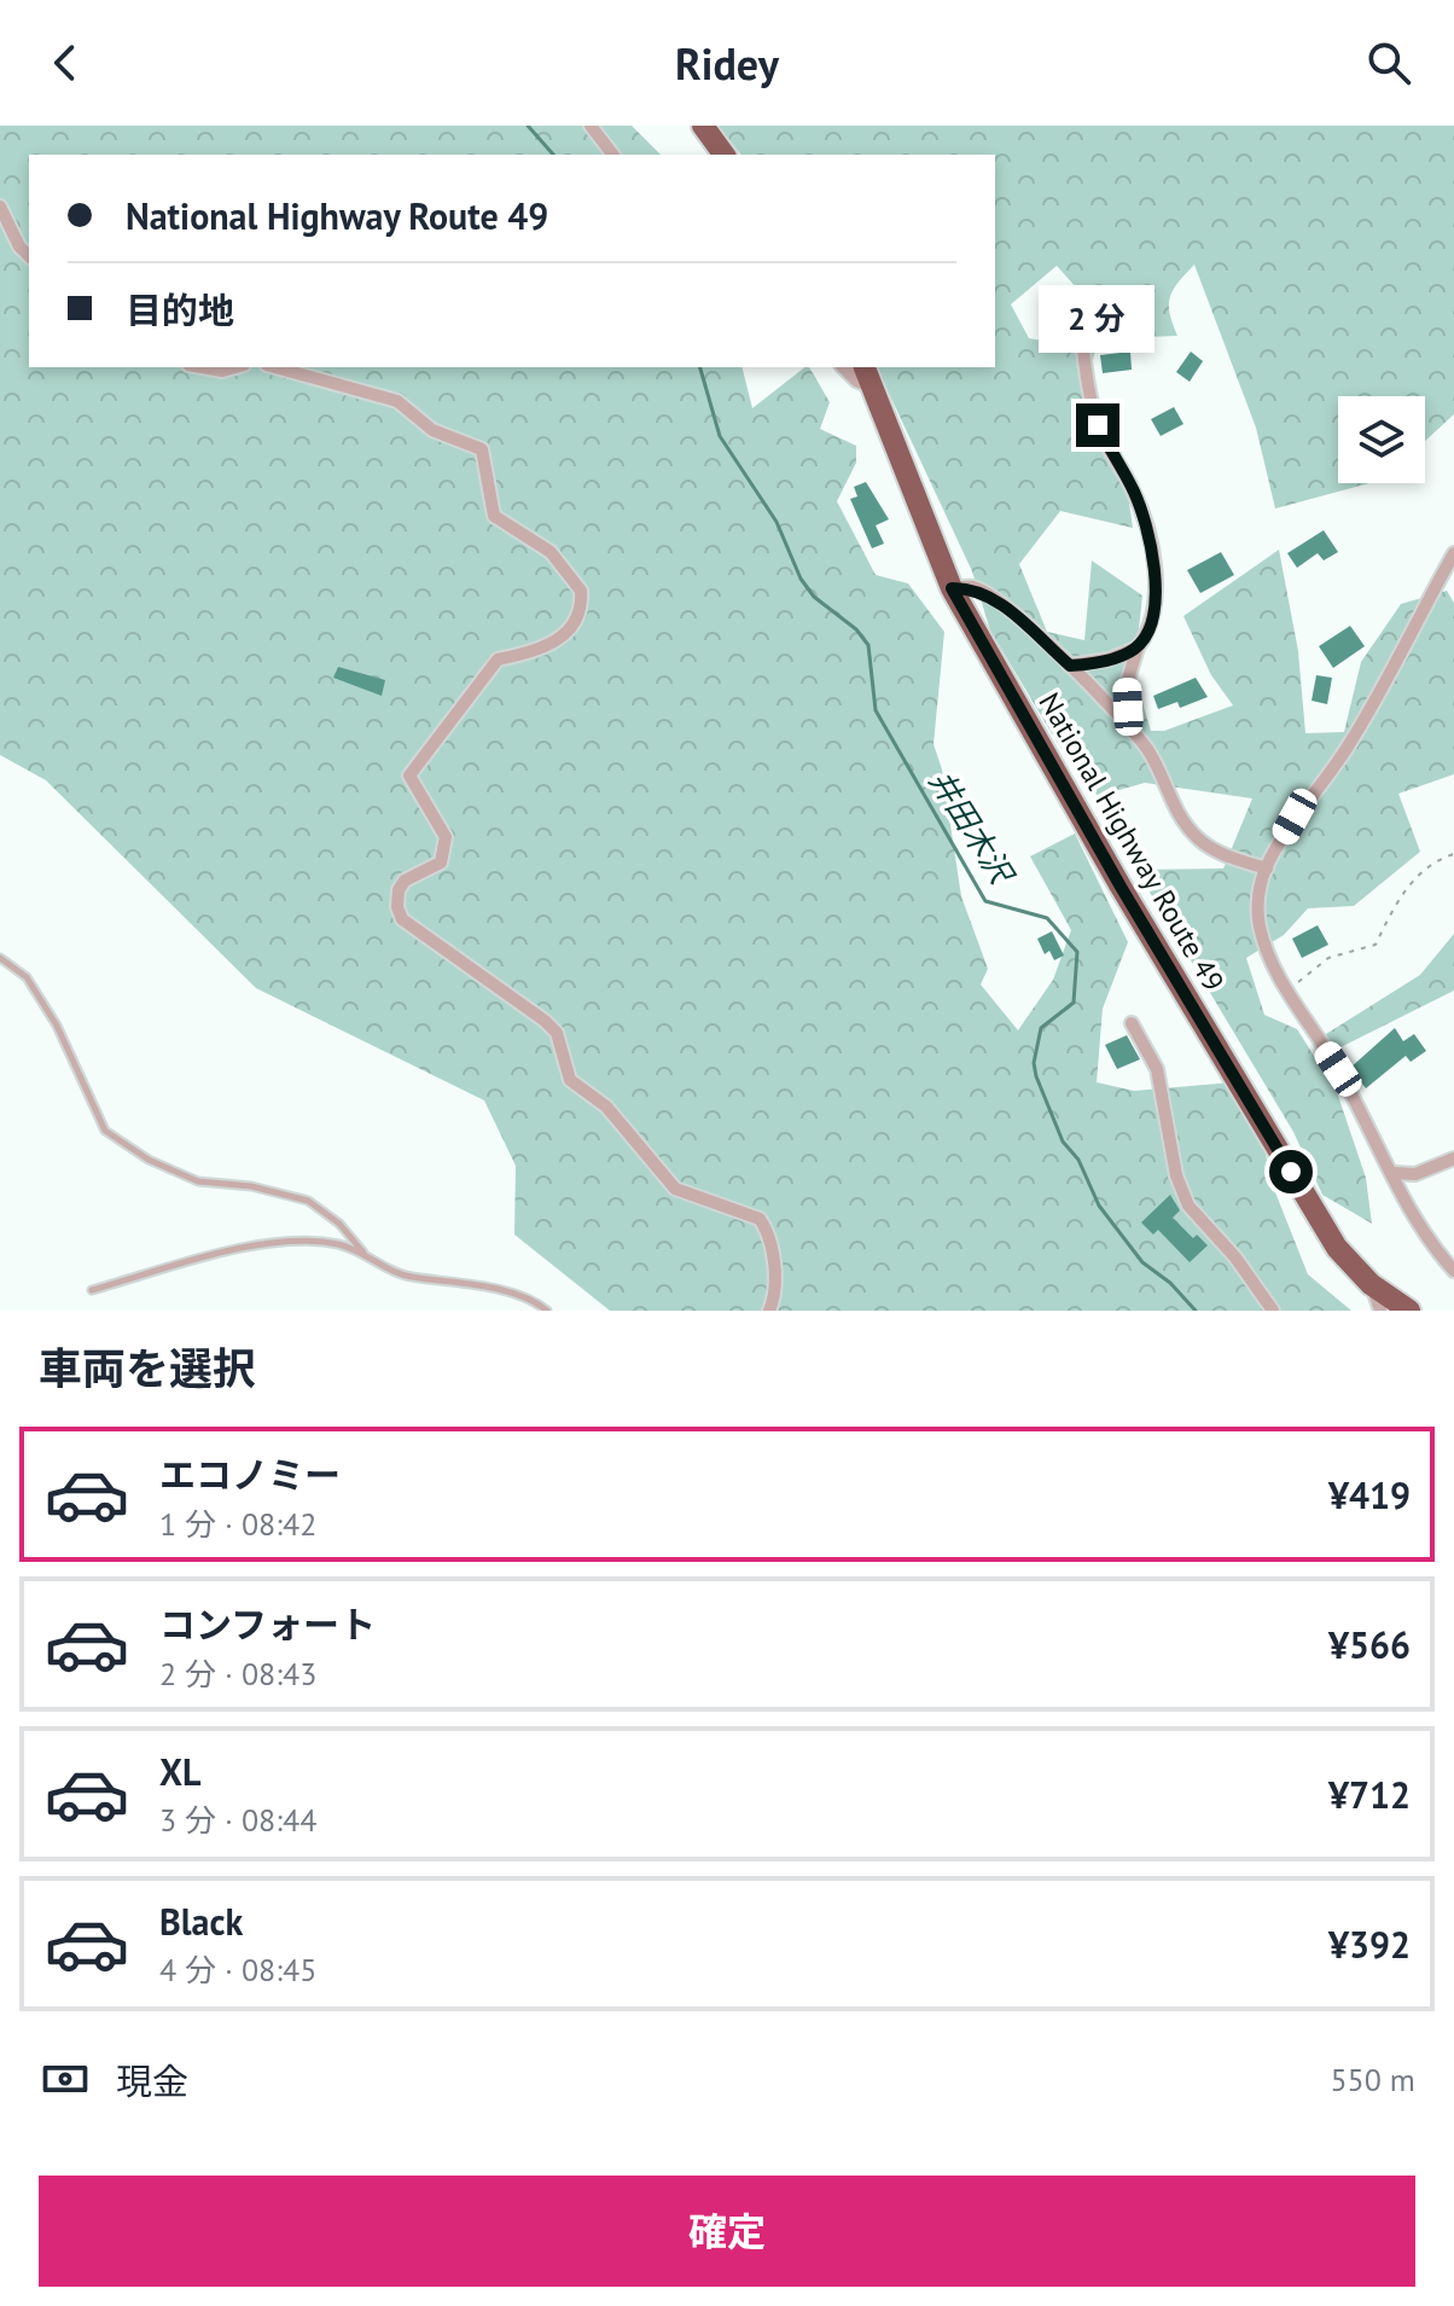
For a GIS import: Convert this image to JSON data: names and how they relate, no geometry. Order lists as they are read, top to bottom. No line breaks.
{"streets":{"highway":["National Highway Route 49"]},"water":["井田木沢"],"page":{"header":"Ridey","banner":["National Highway Route 49","目的地"],"bubble":"2 分","heading":"車両を選択","list":[{"name":"エコノミー","note":"1 分 · 08:42","value":"¥419"},{"name":"コンフォート","note":"2 分 · 08:43","value":"¥566"},{"name":"XL","note":"3 分 · 08:44","value":"¥712"},{"name":"Black","note":"4 分 · 08:45","value":"¥392"}],"pay":["現金","550 m"],"buttons":"確定"}}
